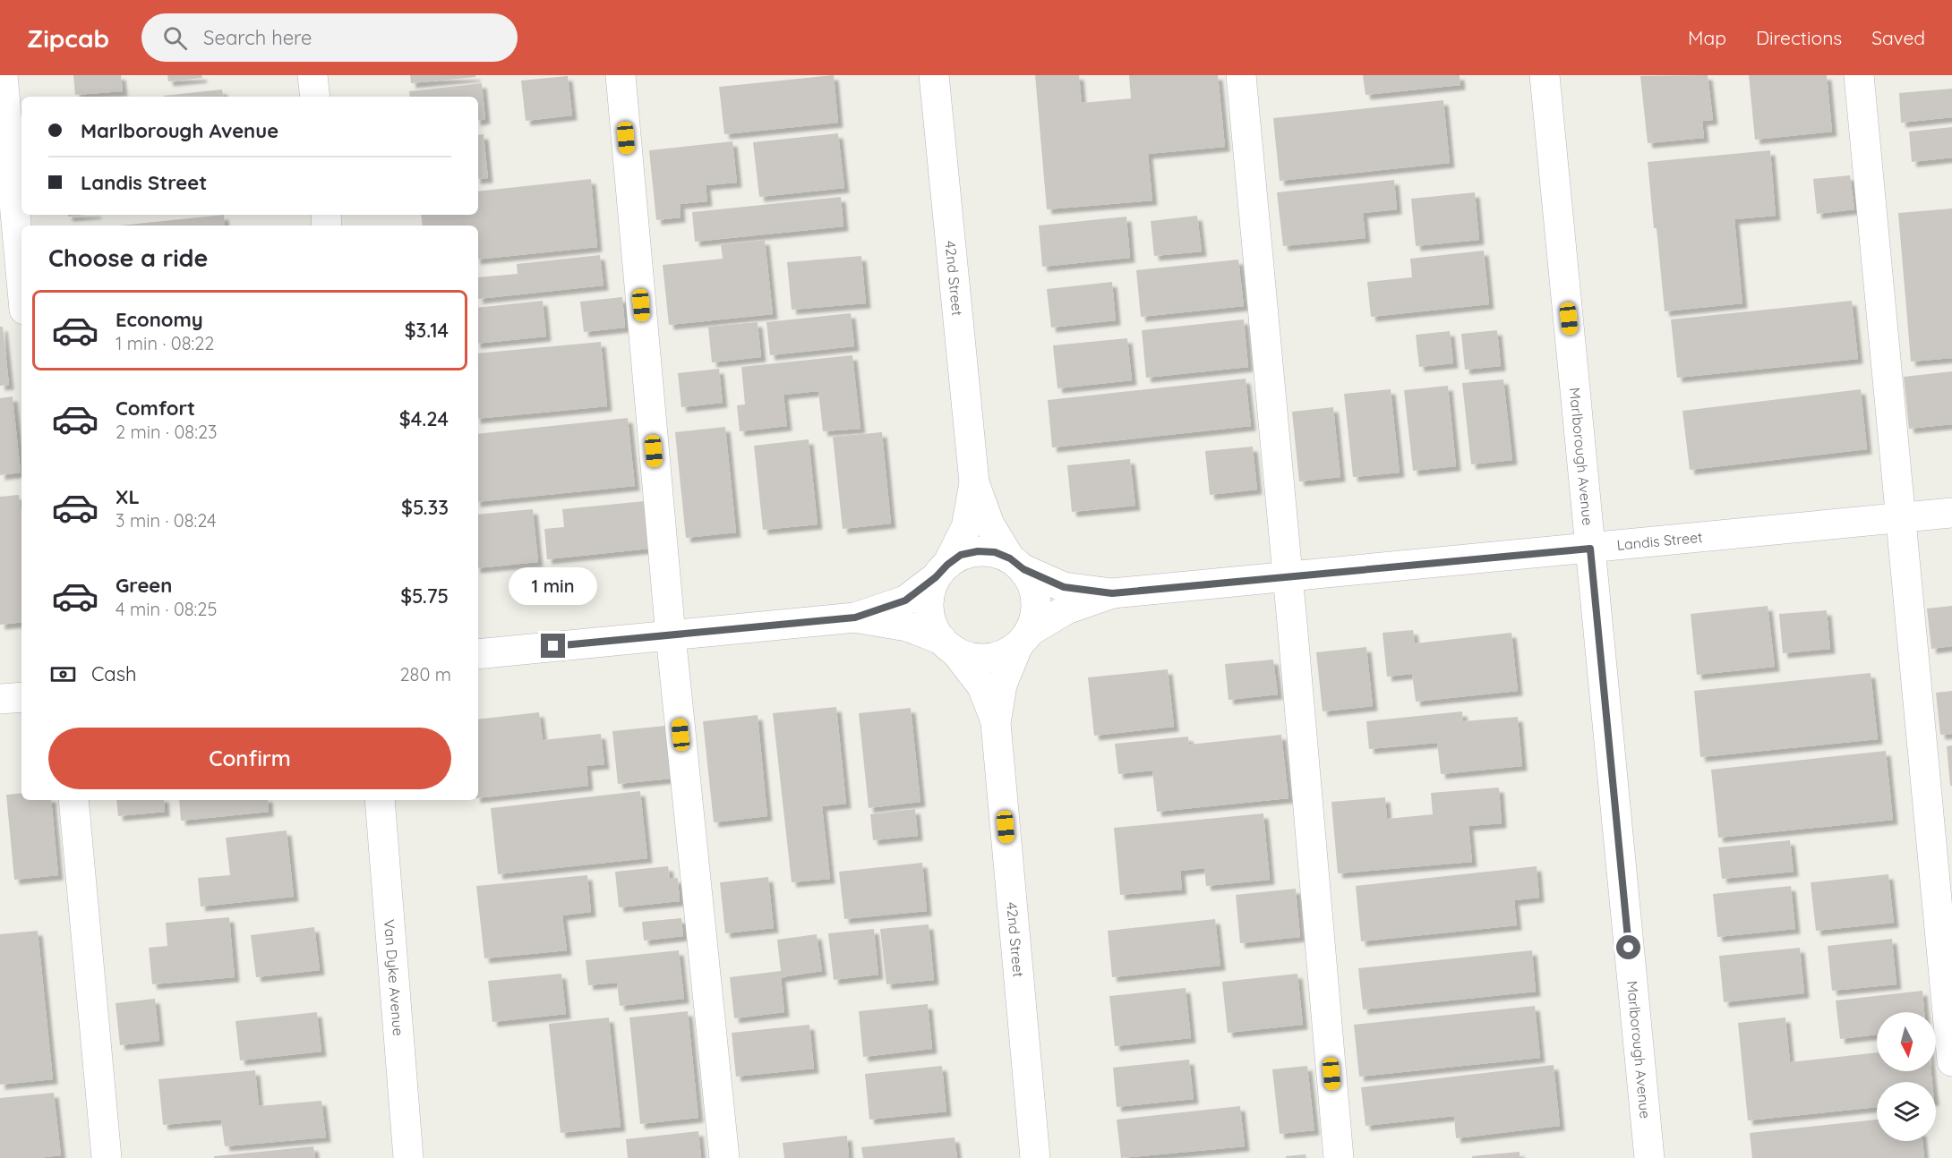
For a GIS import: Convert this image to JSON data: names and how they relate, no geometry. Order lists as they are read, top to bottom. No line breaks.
{"streets":{"street":["42nd Street","Marlborough Avenue","Landis Street","Van Dyke Avenue"]},"crossings":[["42nd Street","Landis Street"],["Marlborough Avenue","Landis Street"]],"north":"bottom","page":{"header":"Zipcab","search":"Search here","nav":["Map","Directions","Saved"],"banner":["Marlborough Avenue","Landis Street"],"heading":"Choose a ride","list":[{"name":"Economy","note":"1 min · 08:22","value":"$3.14"},{"name":"Comfort","note":"2 min · 08:23","value":"$4.24"},{"name":"XL","note":"3 min · 08:24","value":"$5.33"},{"name":"Green","note":"4 min · 08:25","value":"$5.75"}],"bubble":"1 min","pay":["Cash","280 m"],"buttons":"Confirm"}}
